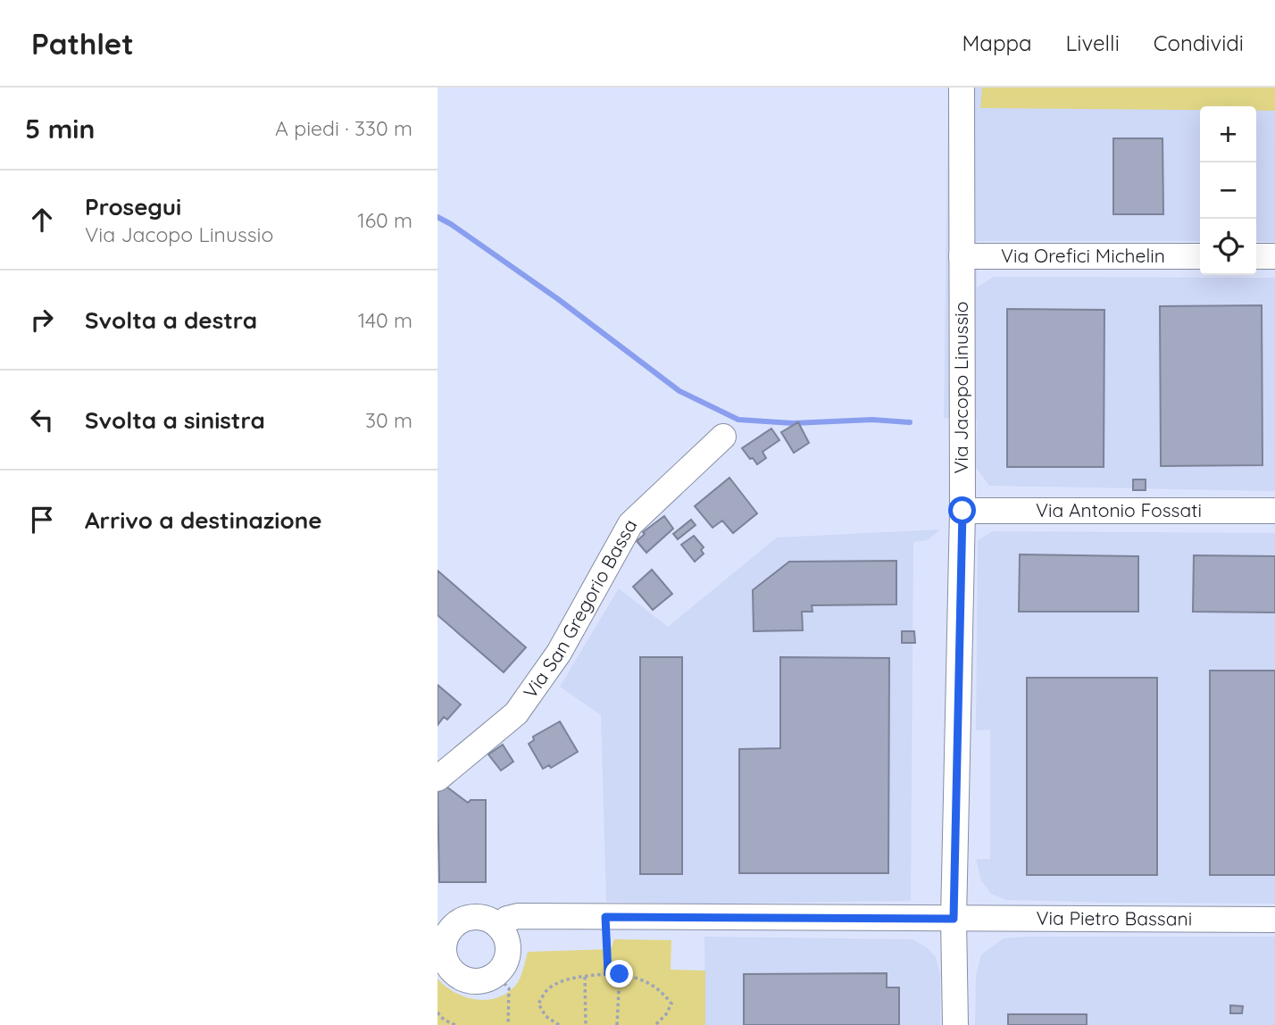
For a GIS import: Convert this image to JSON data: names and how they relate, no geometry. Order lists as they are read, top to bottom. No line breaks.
{"streets":{"street":["Via Orefici Michelin","Via Jacopo Linussio","Via Antonio Fossati","Via San Gregorio Bassa","Via Pietro Bassani"]},"crossings":[["Via Orefici Michelin","Via Jacopo Linussio"],["Via Jacopo Linussio","Via Antonio Fossati"],["Via Jacopo Linussio","Via Pietro Bassani"]],"page":{"header":"Pathlet","nav":["Mappa","Livelli","Condividi"],"heading":["5 min","A piedi · 330 m"],"map_buttons":["+","−"],"list":[["Prosegui","Via Jacopo Linussio","160 m"],["Svolta a destra","140 m"],["Svolta a sinistra","30 m"],"Arrivo a destinazione"]}}
